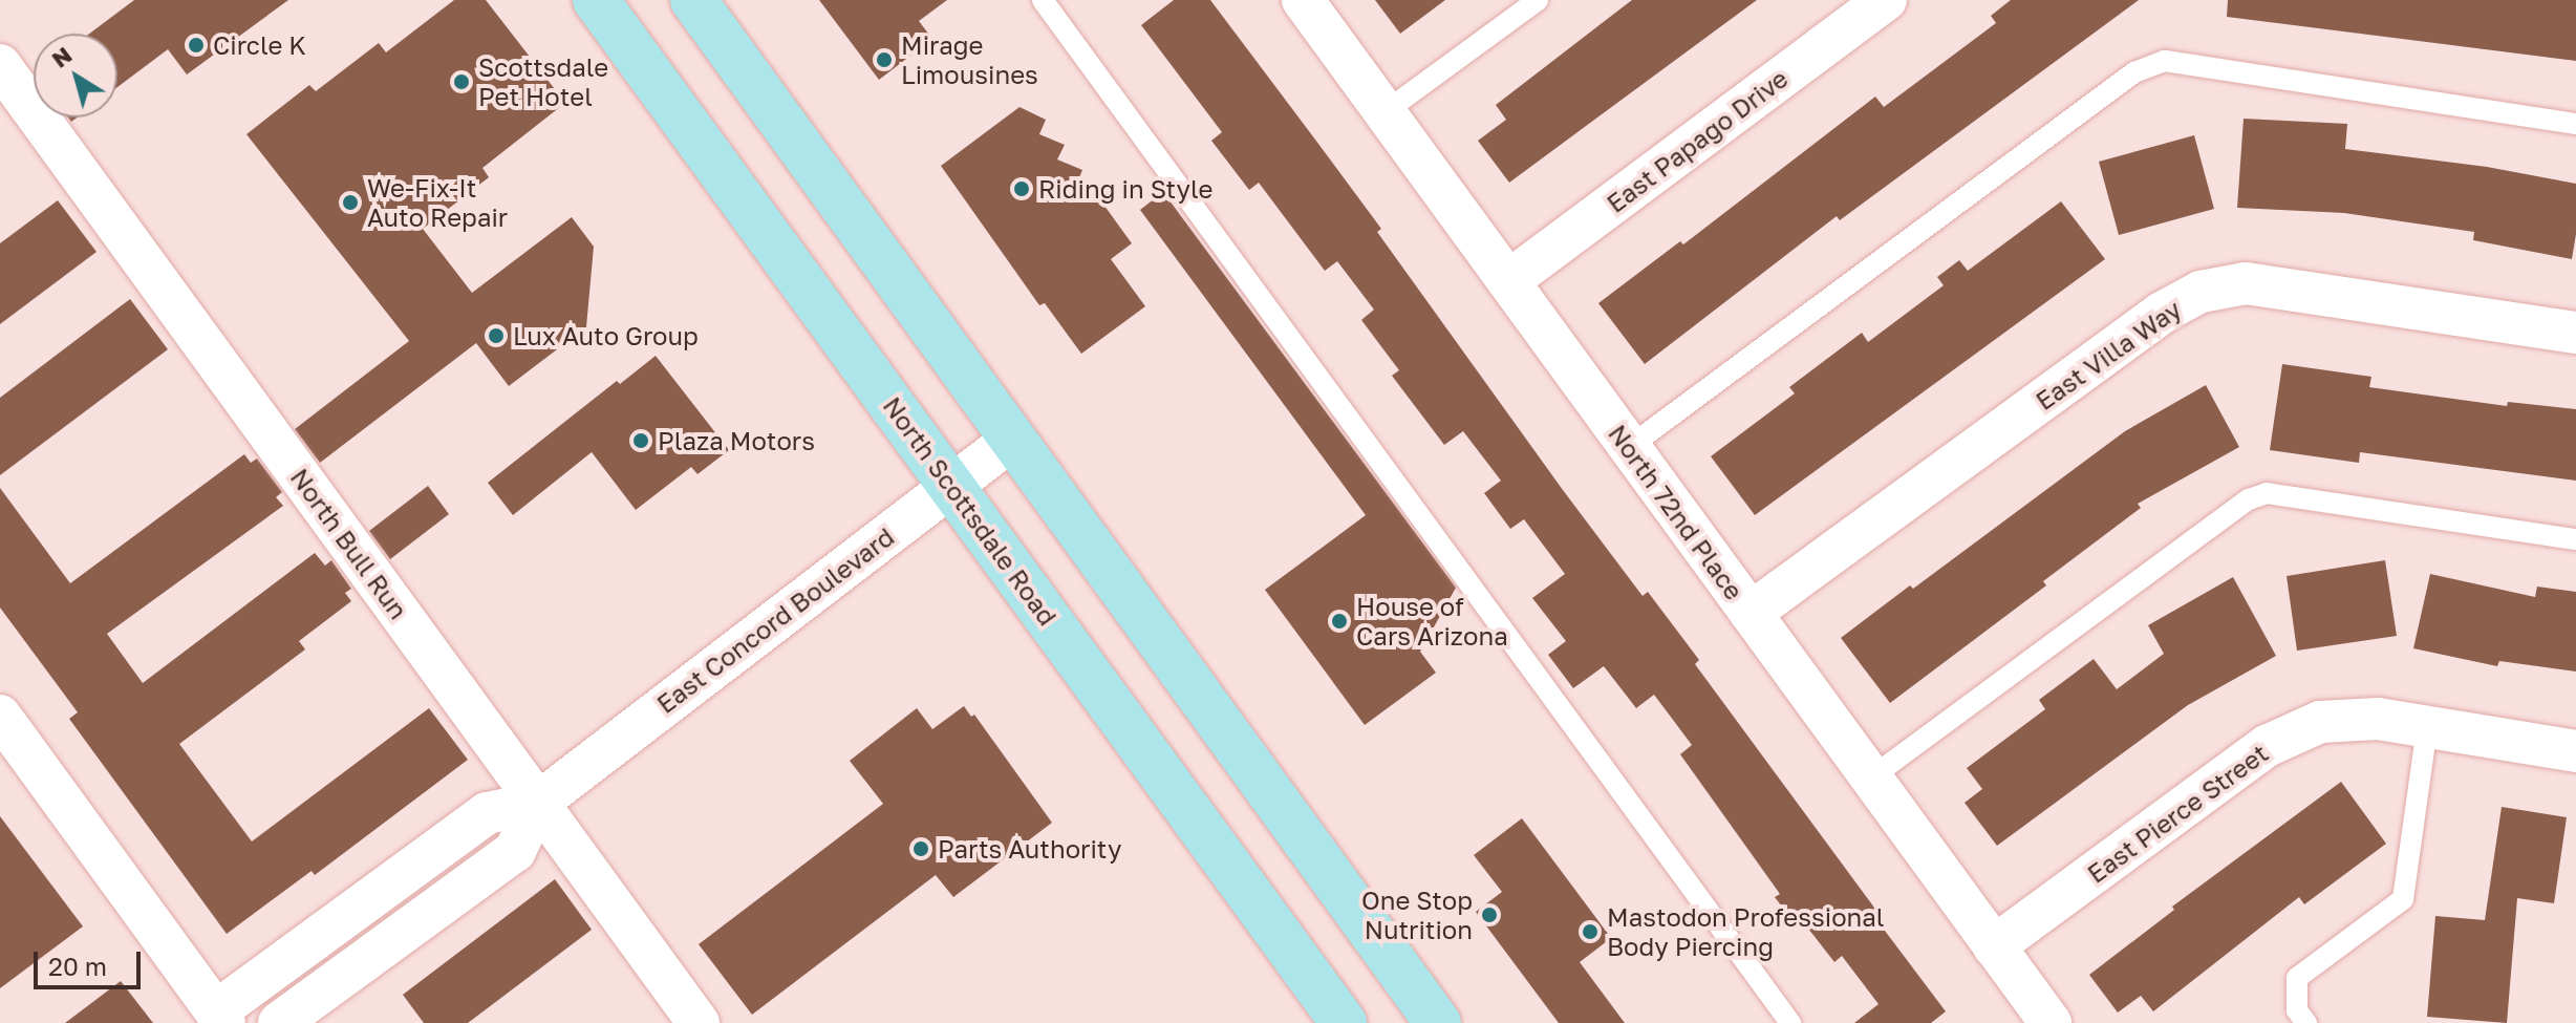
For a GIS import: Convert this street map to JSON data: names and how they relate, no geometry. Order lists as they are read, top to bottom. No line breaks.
{"streets":{"main road":["North Scottsdale Road"],"street":["East Papago Drive","East Villa Way","North 72nd Place","North Bull Run","East Concord Boulevard","East Pierce Street"]},"crossings":[["East Papago Drive","North 72nd Place"],["East Villa Way","North 72nd Place"],["North Scottsdale Road","East Concord Boulevard"],["North 72nd Place","East Pierce Street"],["North Bull Run","East Concord Boulevard"]],"places":["Circle K","Mirage Limousines","Scottsdale Pet Hotel","Riding in Style","We-Fix-It Auto Repair","Lux Auto Group","Plaza Motors","House of Cars Arizona","Parts Authority","One Stop Nutrition","Mastodon Professional Body Piercing"],"scale_bar":"20 m","north":"top left"}
